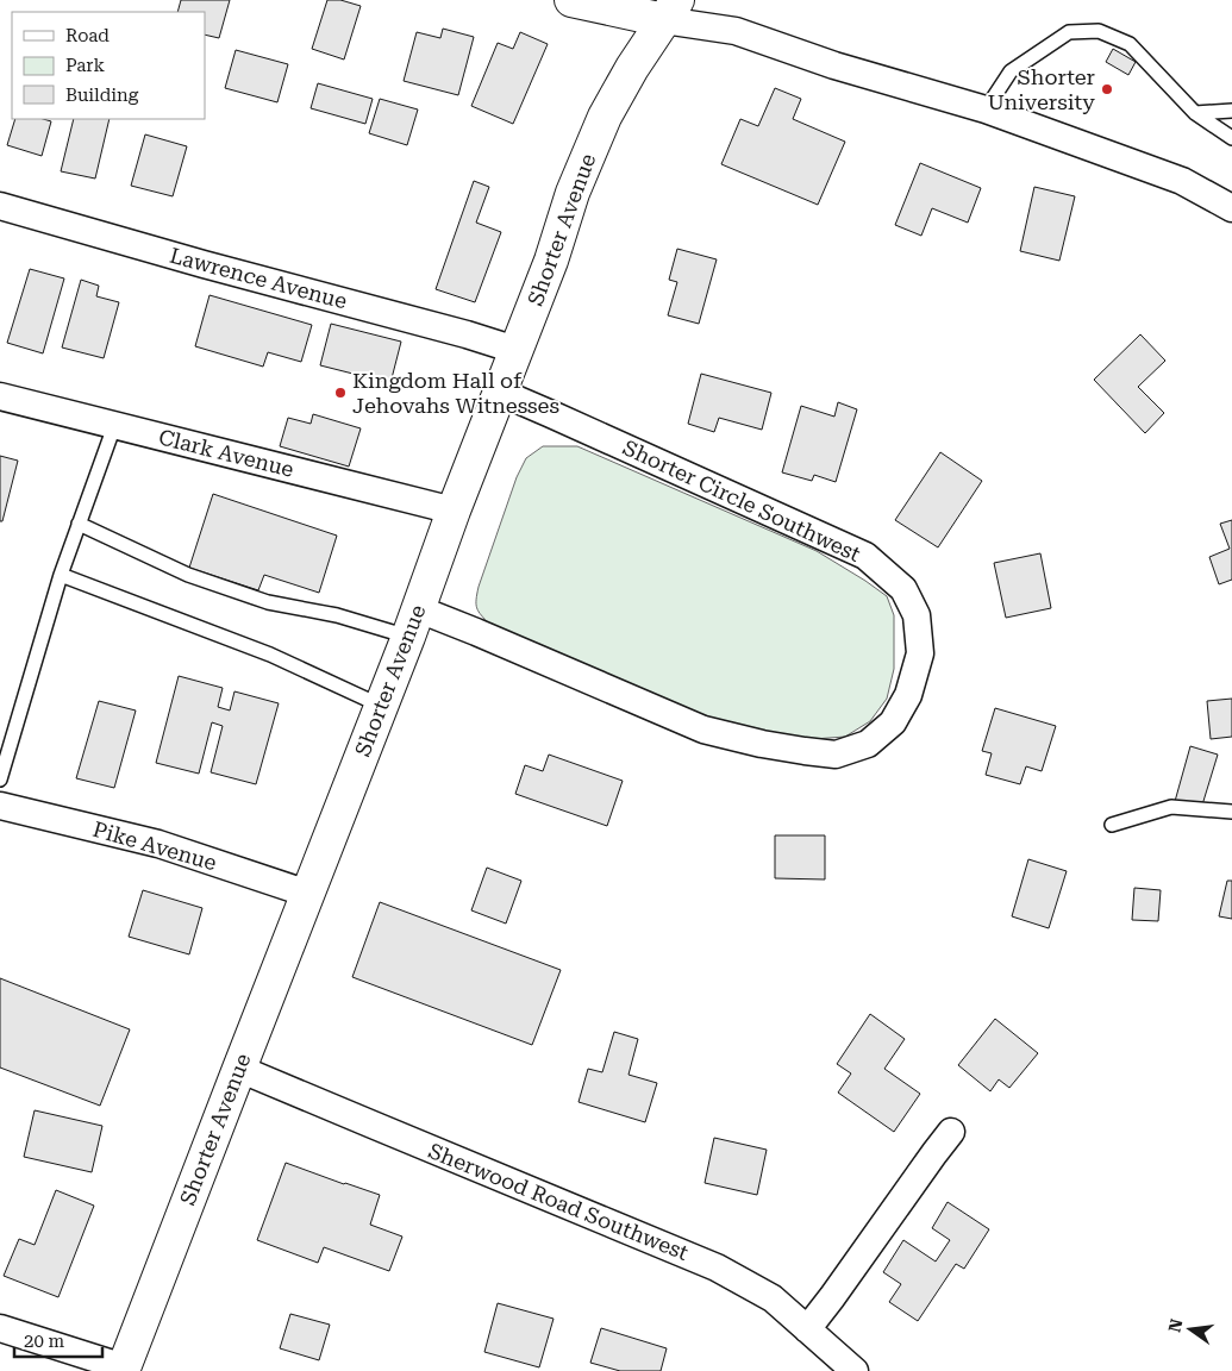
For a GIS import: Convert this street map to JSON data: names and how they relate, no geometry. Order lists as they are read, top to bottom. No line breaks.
{"streets":{"main road":["Shorter Avenue"],"street":["Lawrence Avenue","Clark Avenue","Shorter Circle Southwest","Pike Avenue","Sherwood Road Southwest"]},"crossings":[["Shorter Avenue","Lawrence Avenue"],["Shorter Avenue","Clark Avenue"],["Shorter Avenue","Shorter Circle Southwest"],["Shorter Avenue","Pike Avenue"],["Shorter Avenue","Sherwood Road Southwest"]],"places":["Shorter University","Kingdom Hall of Jehovahs Witnesses"],"legend":["Road","Park","Building"],"scale_bar":"20 m","north":"left"}
